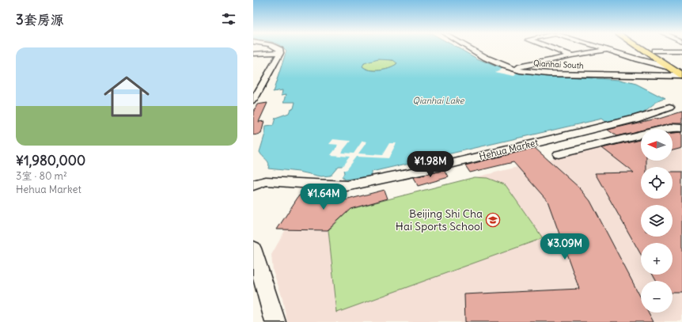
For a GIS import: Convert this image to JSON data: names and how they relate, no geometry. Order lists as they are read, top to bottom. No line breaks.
{"streets":{"street":["Qianhai South","Hehua Market"]},"water":["Qianhai Lake"],"places":{"school or university":["Beijing Shi Cha Hai Sports School"]},"north":"left","page":{"heading":"3套房源","list":[{"name":"¥1,980,000","note":"3室 · 80 m² · Hehua Market"}],"map_buttons":["+","−"],"price":["¥1.98M","¥1.64M","¥3.09M"]}}
